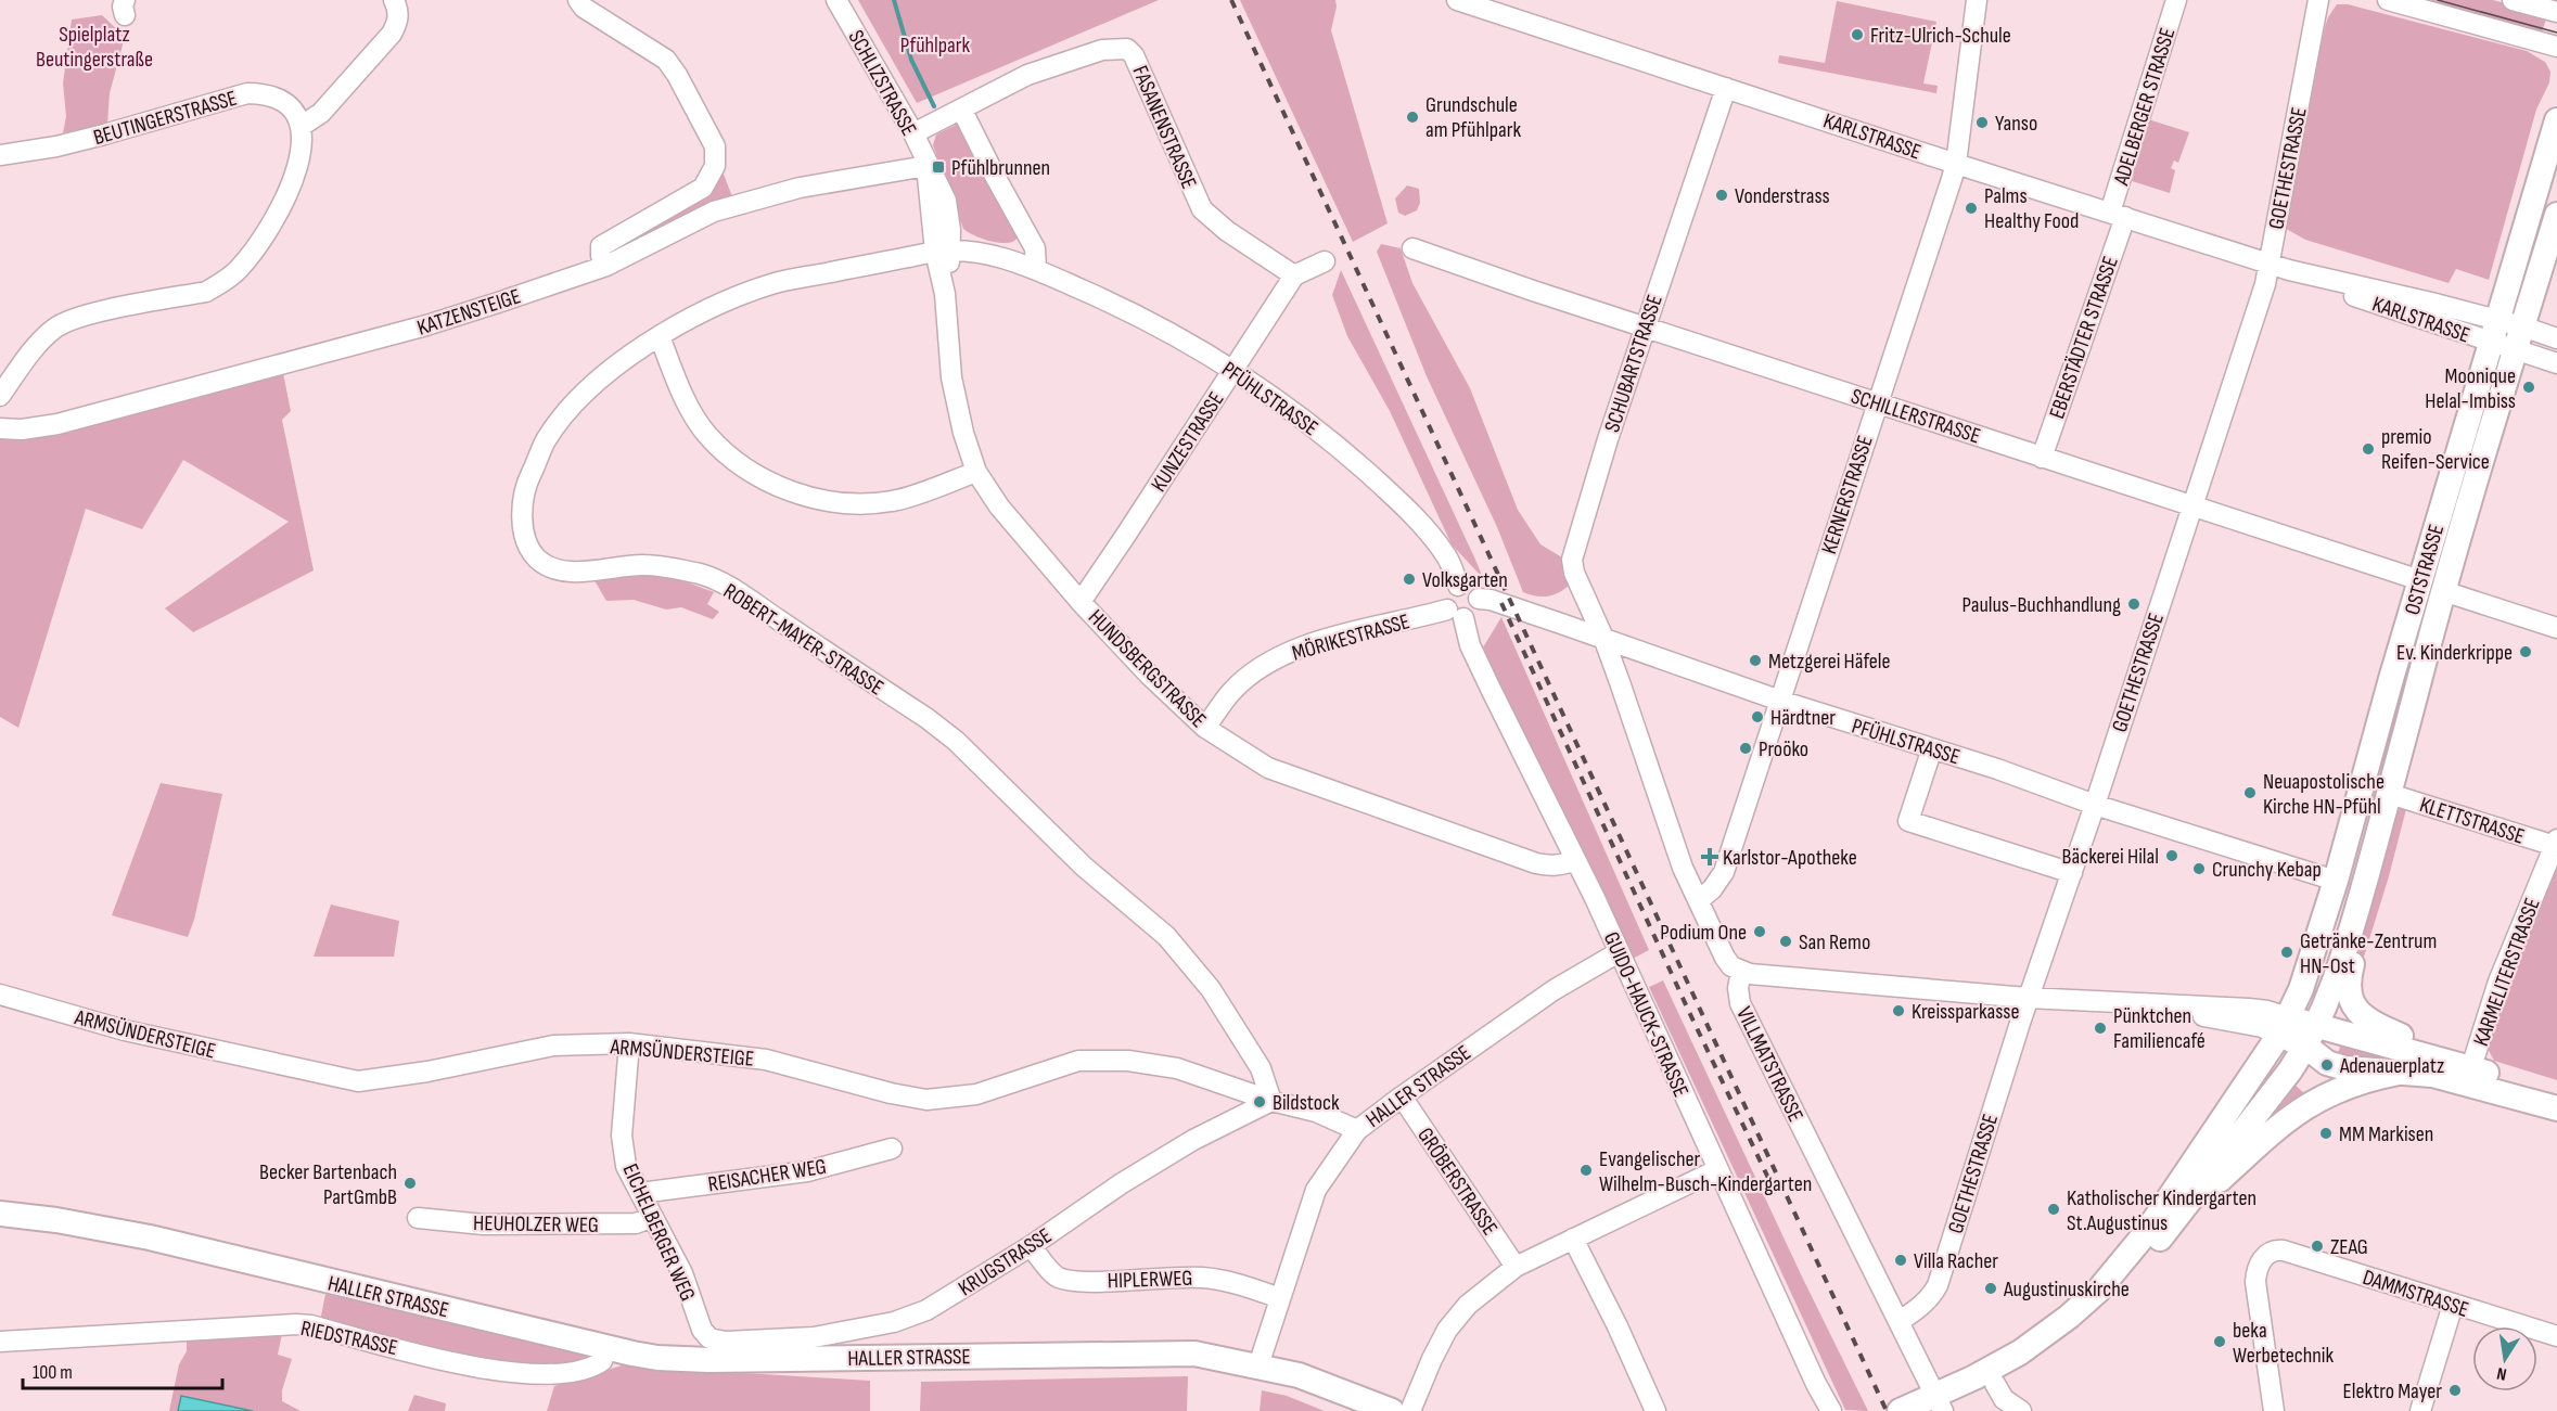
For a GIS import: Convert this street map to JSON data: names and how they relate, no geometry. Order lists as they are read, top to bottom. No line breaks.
{"streets":{"main road":["OSTSTRASSE","HALLER STRASSE"],"street":["SCHLIZSTRASSE","ADELBERGER STRASSE","BEUTINGERSTRASSE","FASANENSTRASSE","KARLSTRASSE","GOETHESTRASSE","KATZENSTEIGE","EBERSTÄDTER STRASSE","SCHUBARTSTRASSE","PFÜHLSTRASSE","SCHILLERSTRASSE","KUNZESTRASSE","KERNERSTRASSE","MÖRIKESTRASSE","ROBERT-MAYER-STRASSE","HUNDSBERGSTRASSE","KLETTSTRASSE","KARMELITERSTRASSE","GUIDO-HAUCK-STRASSE","ARMSÜNDERSTEIGE","VILLMATSTRASSE","REISACHER WEG","GRÖBERSTRASSE","HEUHOLZER WEG","EICHELBERGER WEG","KRUGSTRASSE","HIPLERWEG","DAMMSTRASSE","RIEDSTRASSE"]},"crossings":[["SCHLIZSTRASSE","FASANENSTRASSE"],["SCHLIZSTRASSE","KATZENSTEIGE"],["SCHLIZSTRASSE","PFÜHLSTRASSE"],["SCHLIZSTRASSE","ROBERT-MAYER-STRASSE"],["SCHLIZSTRASSE","HUNDSBERGSTRASSE"],["ADELBERGER STRASSE","KARLSTRASSE"],["ADELBERGER STRASSE","EBERSTÄDTER STRASSE"],["FASANENSTRASSE","KUNZESTRASSE"],["KARLSTRASSE","GOETHESTRASSE"],["KARLSTRASSE","EBERSTÄDTER STRASSE"],["KARLSTRASSE","SCHUBARTSTRASSE"],["KARLSTRASSE","KERNERSTRASSE"],["KARLSTRASSE","OSTSTRASSE"],["GOETHESTRASSE","PFÜHLSTRASSE"],["GOETHESTRASSE","SCHILLERSTRASSE"],["GOETHESTRASSE","VILLMATSTRASSE"],["EBERSTÄDTER STRASSE","SCHILLERSTRASSE"],["SCHUBARTSTRASSE","PFÜHLSTRASSE"],["SCHUBARTSTRASSE","SCHILLERSTRASSE"],["PFÜHLSTRASSE","KUNZESTRASSE"],["PFÜHLSTRASSE","KERNERSTRASSE"],["PFÜHLSTRASSE","OSTSTRASSE"],["PFÜHLSTRASSE","MÖRIKESTRASSE"],["PFÜHLSTRASSE","ROBERT-MAYER-STRASSE"],["PFÜHLSTRASSE","HUNDSBERGSTRASSE"],["PFÜHLSTRASSE","GUIDO-HAUCK-STRASSE"],["SCHILLERSTRASSE","KERNERSTRASSE"],["SCHILLERSTRASSE","OSTSTRASSE"],["KUNZESTRASSE","HUNDSBERGSTRASSE"],["OSTSTRASSE","KLETTSTRASSE"],["OSTSTRASSE","VILLMATSTRASSE"],["MÖRIKESTRASSE","HUNDSBERGSTRASSE"],["MÖRIKESTRASSE","GUIDO-HAUCK-STRASSE"],["ROBERT-MAYER-STRASSE","HUNDSBERGSTRASSE"],["ROBERT-MAYER-STRASSE","ARMSÜNDERSTEIGE"],["ROBERT-MAYER-STRASSE","KRUGSTRASSE"],["HUNDSBERGSTRASSE","GUIDO-HAUCK-STRASSE"],["KLETTSTRASSE","KARMELITERSTRASSE"],["GUIDO-HAUCK-STRASSE","HALLER STRASSE"],["ARMSÜNDERSTEIGE","HALLER STRASSE"],["ARMSÜNDERSTEIGE","EICHELBERGER WEG"],["ARMSÜNDERSTEIGE","KRUGSTRASSE"],["HALLER STRASSE","GRÖBERSTRASSE"],["HALLER STRASSE","HIPLERWEG"],["HALLER STRASSE","RIEDSTRASSE"],["REISACHER WEG","EICHELBERGER WEG"],["HEUHOLZER WEG","EICHELBERGER WEG"],["EICHELBERGER WEG","KRUGSTRASSE"],["KRUGSTRASSE","HIPLERWEG"]],"parks":["Spielplatz Beutingerstraße","Pfühlpark"],"places":{"other":["Fritz-Ulrich-Schule","Grundschule am Pfühlpark","Yanso","Vonderstrass","Palms Healthy Food","Moonique Helal-Imbiss","premio Reifen-Service","Volksgarten","Paulus-Buchhandlung","Ev. Kinderkrippe","Metzgerei Häfele","Härdtner","Proöko","Neuapostolische Kirche HN-Pfühl","Bäckerei Hilal","Crunchy Kebap","Podium One","San Remo","Getränke-Zentrum HN-Ost","Kreissparkasse","Pünktchen Familiencafé","Adenauerplatz","Bildstock","MM Markisen","Evangelischer Wilhelm-Busch-Kindergarten","Becker Bartenbach PartGmbB","Katholischer Kindergarten St.Augustinus","ZEAG","Villa Racher","Augustinuskirche","beka Werbetechnik","Elektro Mayer"],"transit":["Pfühlbrunnen"],"health":["Karlstor-Apotheke"]},"scale_bar":"100 m","north":"bottom"}
